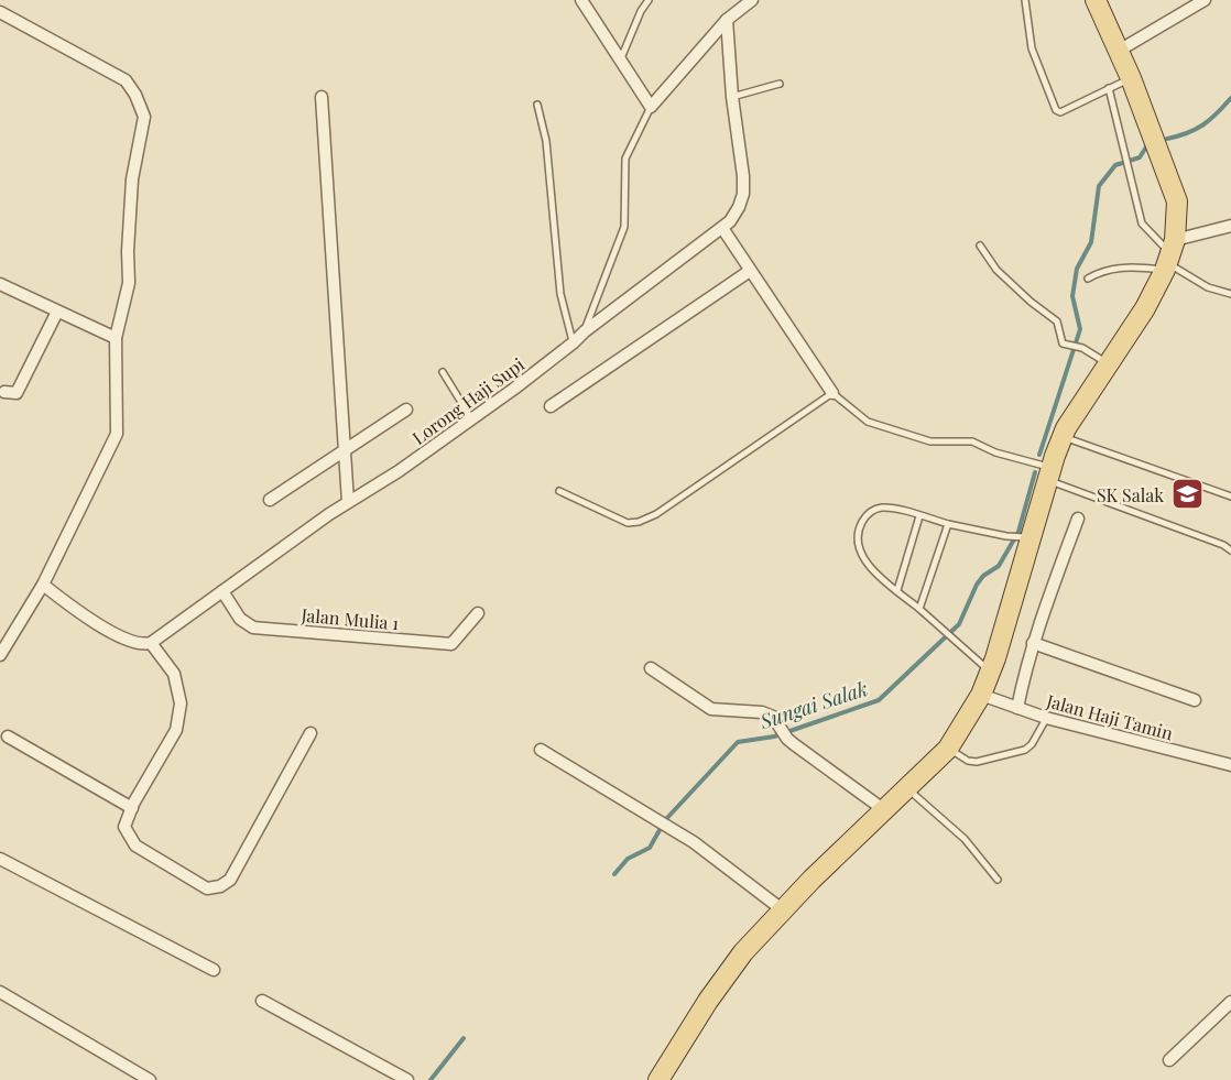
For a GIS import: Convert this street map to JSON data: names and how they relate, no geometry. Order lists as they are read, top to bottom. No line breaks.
{"streets":{"street":["Lorong Haji Supi","Jalan Mulia 1","Jalan Haji Tamin"]},"crossings":[["Lorong Haji Supi","Jalan Mulia 1"]],"water":["Sungai Salak"],"places":{"school or university":["SK Salak"]}}
